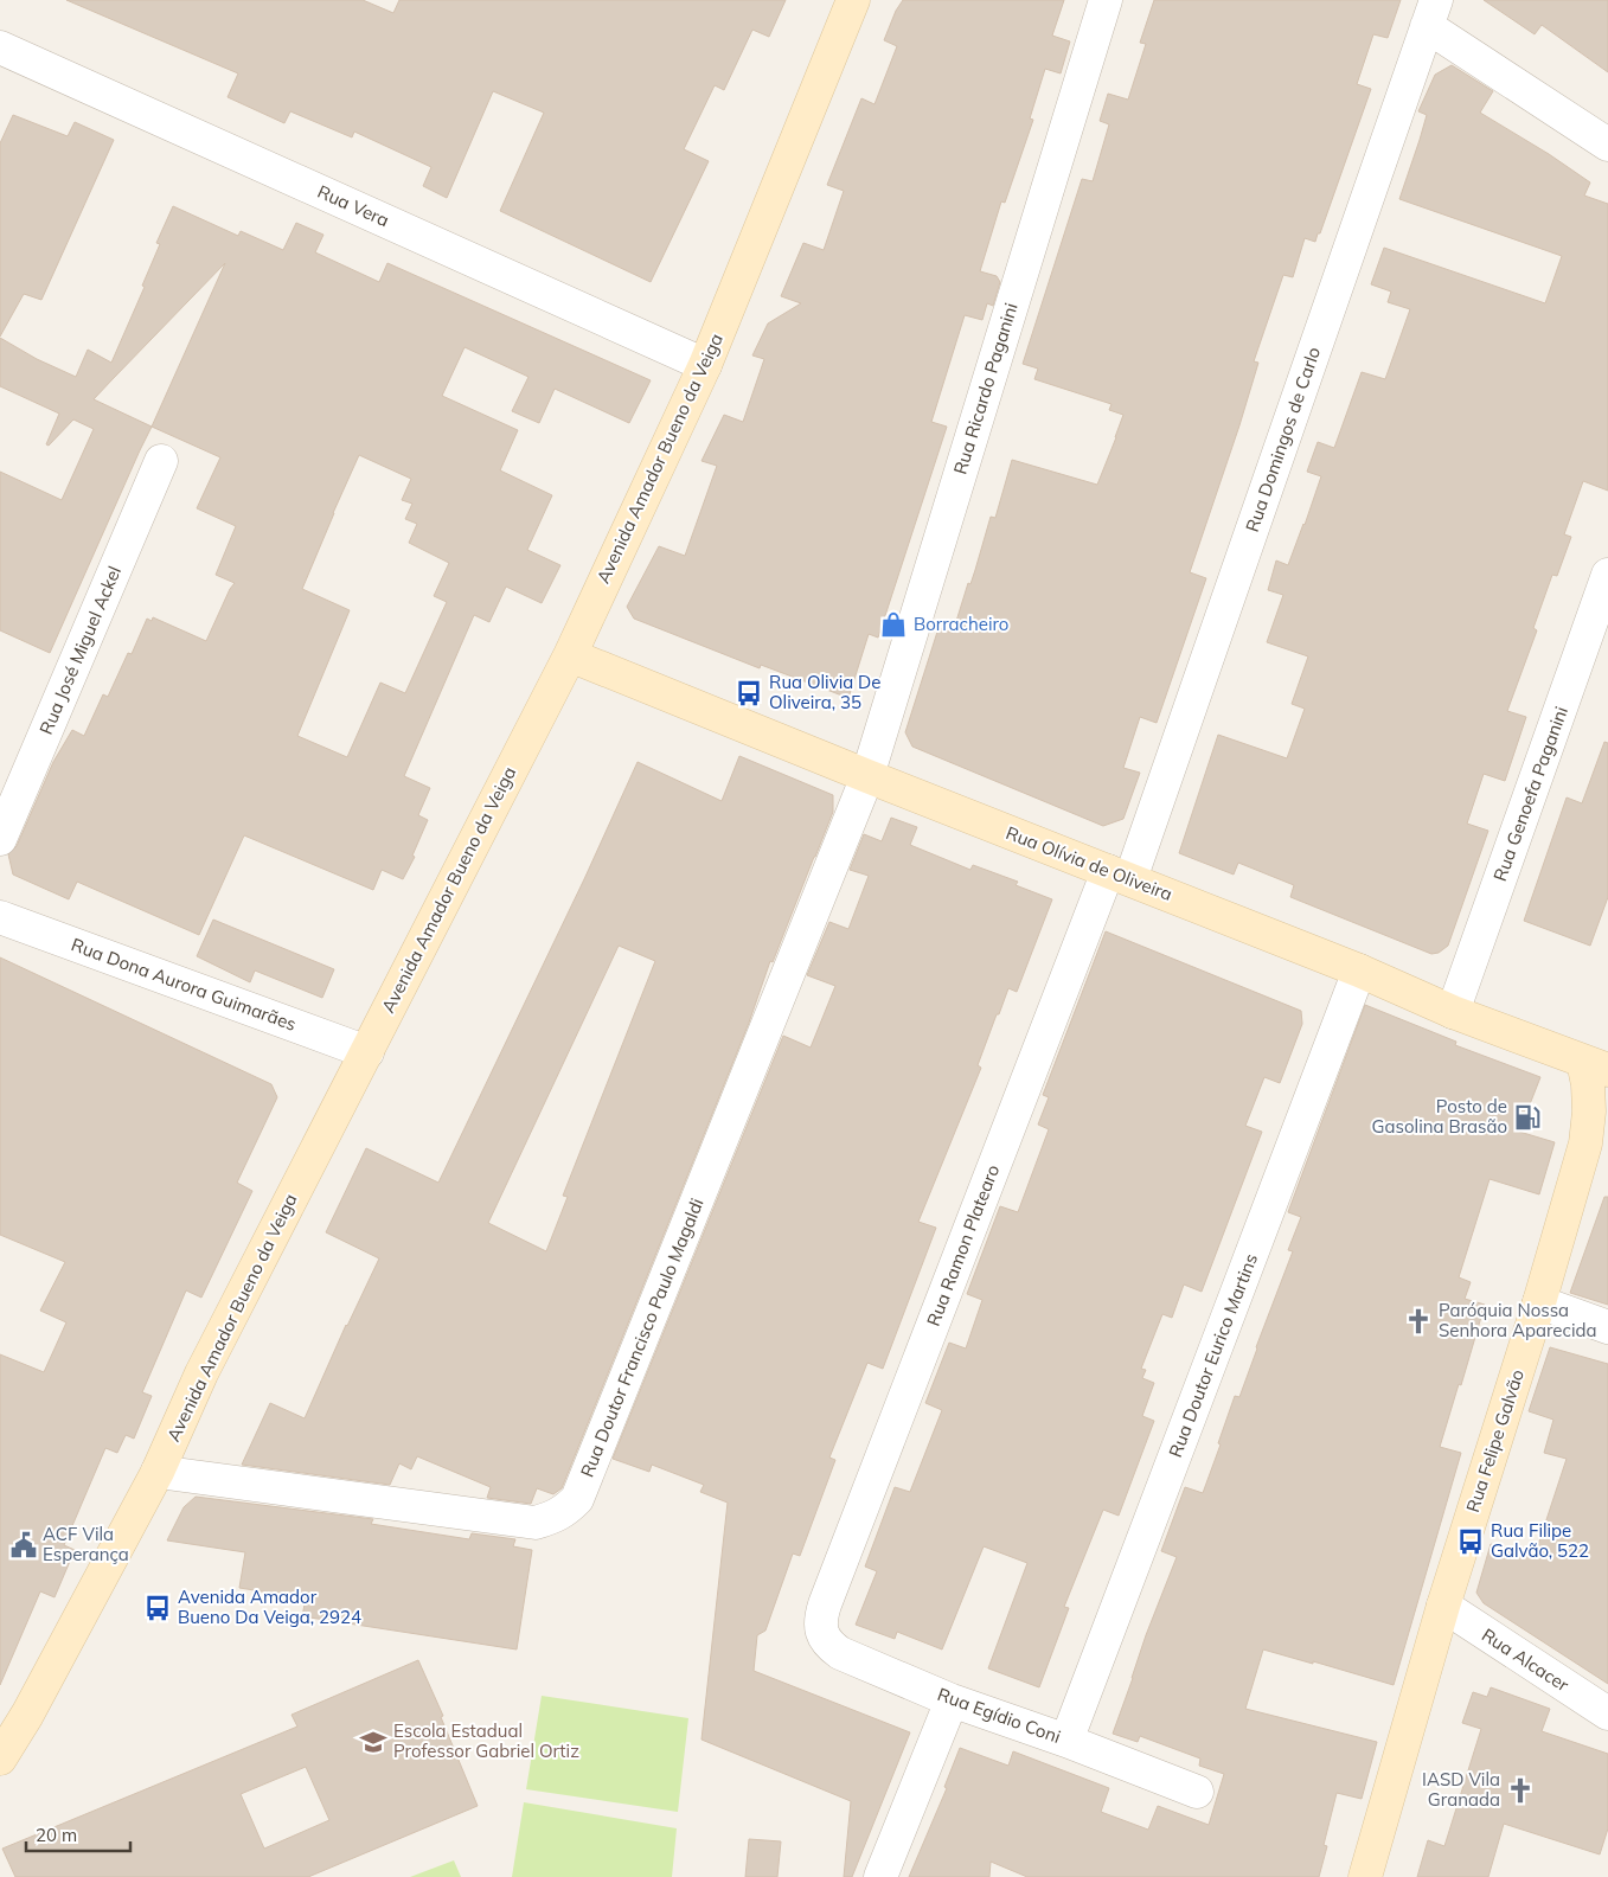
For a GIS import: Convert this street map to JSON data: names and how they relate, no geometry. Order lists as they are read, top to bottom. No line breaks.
{"streets":{"main road":["Avenida Amador Bueno da Veiga","Rua Olívia de Oliveira","Rua Felipe Galvão"],"street":["Rua Vera","Rua Ricardo Paganini","Rua Domingos de Carlo","Rua José Miguel Ackel","Rua Genoefa Paganini","Rua Dona Aurora Guimarães","Rua Ramon Platearo","Rua Doutor Francisco Paulo Magaldi","Rua Doutor Eurico Martins","Rua Alcacer","Rua Egídio Coni"]},"crossings":[["Rua Vera","Avenida Amador Bueno da Veiga"],["Rua Ricardo Paganini","Rua Olívia de Oliveira"],["Rua Ricardo Paganini","Rua Doutor Francisco Paulo Magaldi"],["Rua Domingos de Carlo","Rua Olívia de Oliveira"],["Rua Domingos de Carlo","Rua Ramon Platearo"],["Avenida Amador Bueno da Veiga","Rua Olívia de Oliveira"],["Avenida Amador Bueno da Veiga","Rua Dona Aurora Guimarães"],["Avenida Amador Bueno da Veiga","Rua Doutor Francisco Paulo Magaldi"],["Rua Genoefa Paganini","Rua Olívia de Oliveira"],["Rua Olívia de Oliveira","Rua Ramon Platearo"],["Rua Olívia de Oliveira","Rua Doutor Francisco Paulo Magaldi"],["Rua Olívia de Oliveira","Rua Doutor Eurico Martins"],["Rua Olívia de Oliveira","Rua Felipe Galvão"],["Rua Ramon Platearo","Rua Egídio Coni"],["Rua Doutor Eurico Martins","Rua Egídio Coni"],["Rua Felipe Galvão","Rua Alcacer"]],"places":{"shop":["Borracheiro"],"bus stop":["Rua Olivia De Oliveira, 35","Rua Filipe Galvão, 522","Avenida Amador Bueno Da Veiga, 2924"],"fuel station":["Posto de Gasolina Brasão"],"church":["Paróquia Nossa Senhora Aparecida","IASD Vila Granada"],"public building":["ACF Vila Esperança"],"school or university":["Escola Estadual Professor Gabriel Ortiz"]},"scale_bar":"20 m"}
